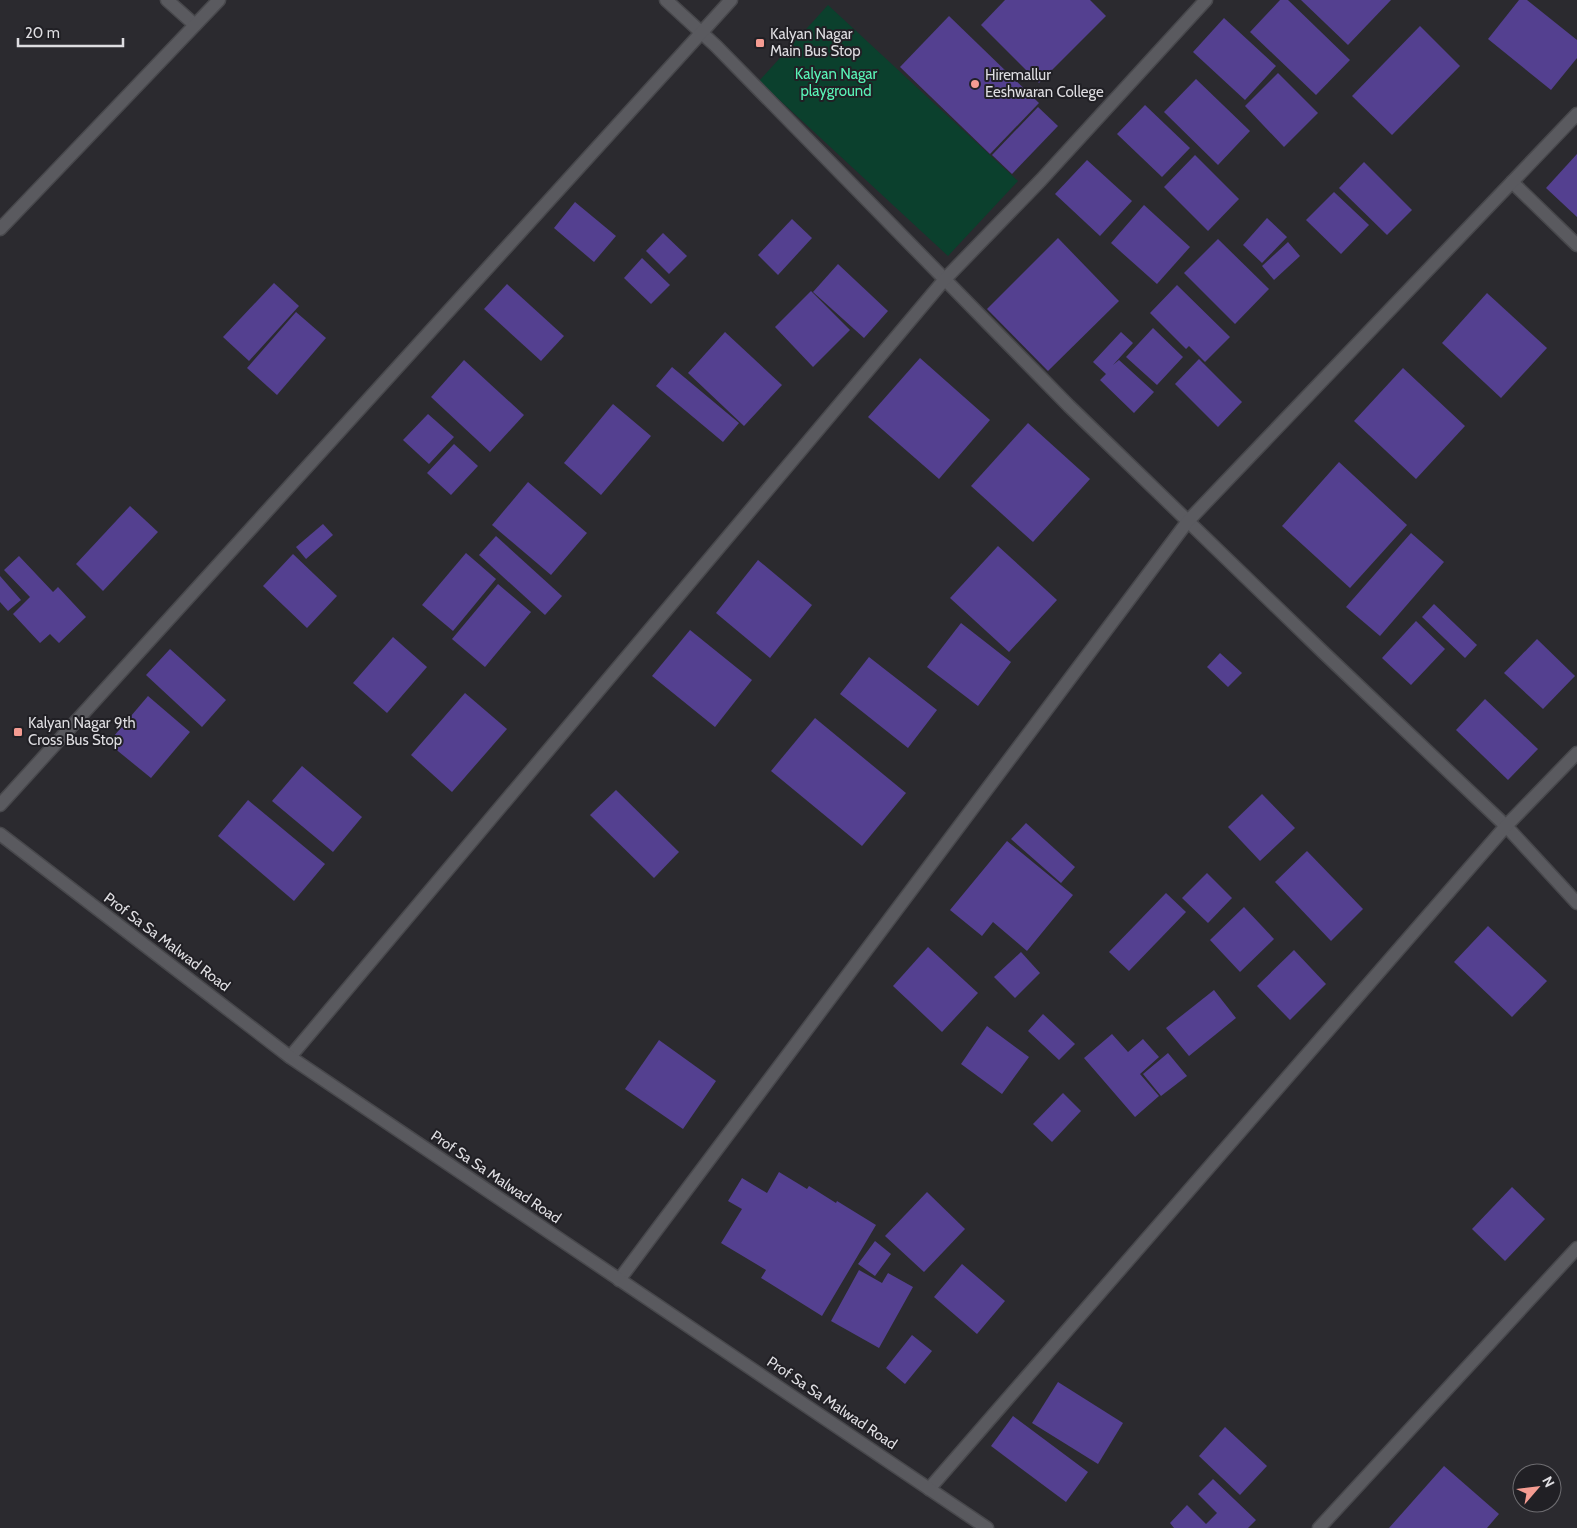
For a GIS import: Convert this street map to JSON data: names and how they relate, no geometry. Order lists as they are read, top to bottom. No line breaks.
{"streets":{"street":["Prof Sa Sa Malwad Road"]},"parks":["Kalyan Nagar playground"],"places":{"transit":["Kalyan Nagar Main Bus Stop","Kalyan Nagar 9th Cross Bus Stop"],"other":["Hiremallur Eeshwaran College"]},"scale_bar":"20 m","north":"top right"}
